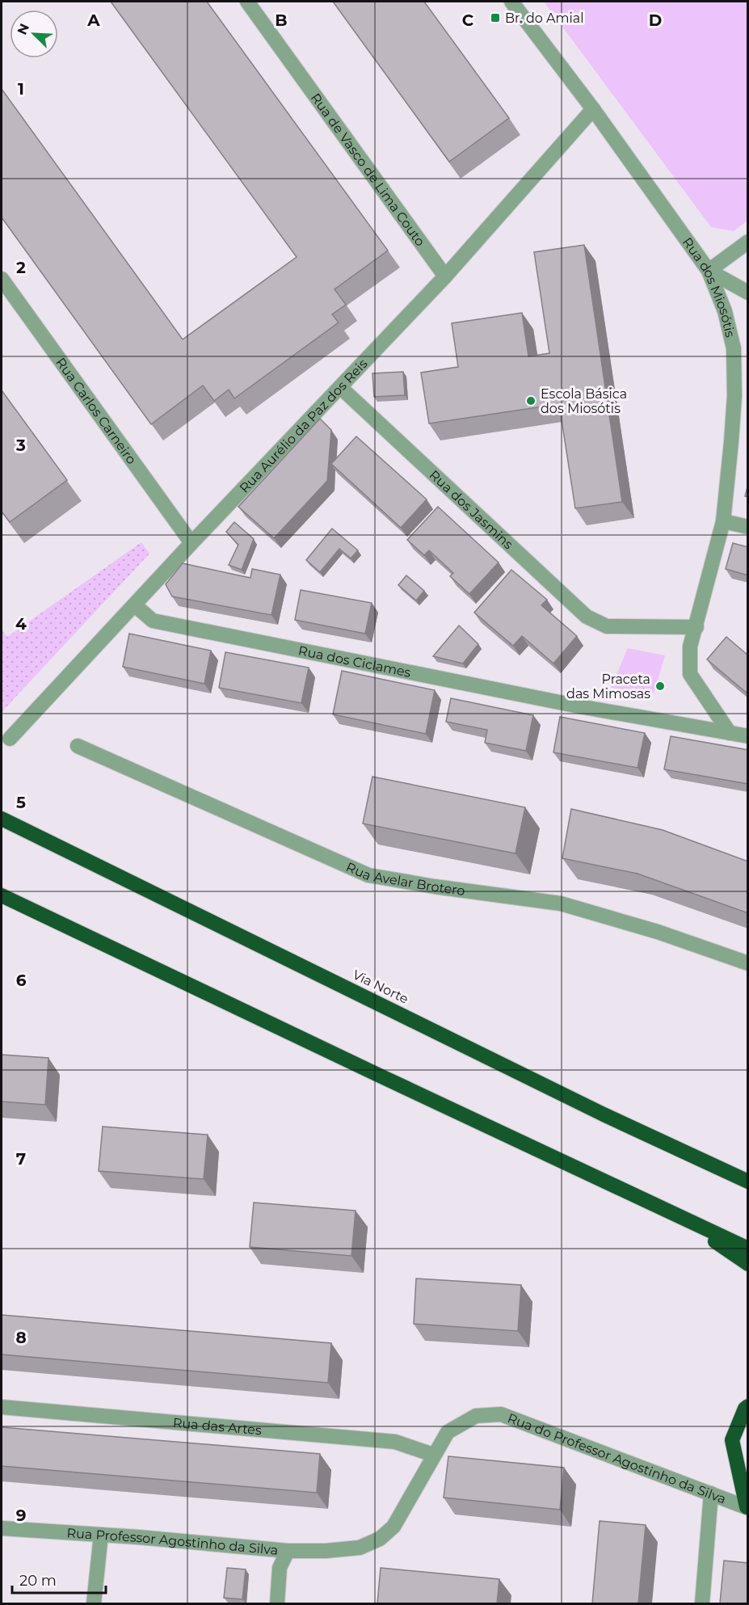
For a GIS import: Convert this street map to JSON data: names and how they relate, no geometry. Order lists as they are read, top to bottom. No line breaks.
{"streets":{"highway":["Via Norte"],"street":["Rua de Vasco de Lima Couto","Rua dos Miosótis","Rua Carlos Carneiro","Rua Aurélio da Paz dos Reis","Rua dos Jasmins","Rua dos Ciclames","Rua Avelar Brotero","Rua das Artes","Rua do Professor Agostinho da Silva","Rua Professor Agostinho da Silva"]},"crossings":[["Rua de Vasco de Lima Couto","Rua Aurélio da Paz dos Reis"],["Rua dos Miosótis","Rua Aurélio da Paz dos Reis"],["Rua dos Miosótis","Rua dos Jasmins"],["Rua Carlos Carneiro","Rua Aurélio da Paz dos Reis"],["Rua Aurélio da Paz dos Reis","Rua dos Jasmins"],["Rua Aurélio da Paz dos Reis","Rua dos Ciclames"],["Rua das Artes","Rua do Professor Agostinho da Silva"],["Rua do Professor Agostinho da Silva","Rua Professor Agostinho da Silva"]],"places":{"transit":["Br. do Amial"],"other":["Escola Básica dos Miosótis","Praceta das Mimosas"]},"scale_bar":"20 m","north":"top left","grid":{"columns":["A","B","C","D"],"rows":["1","2","3","4","5","6","7","8","9"]}}
